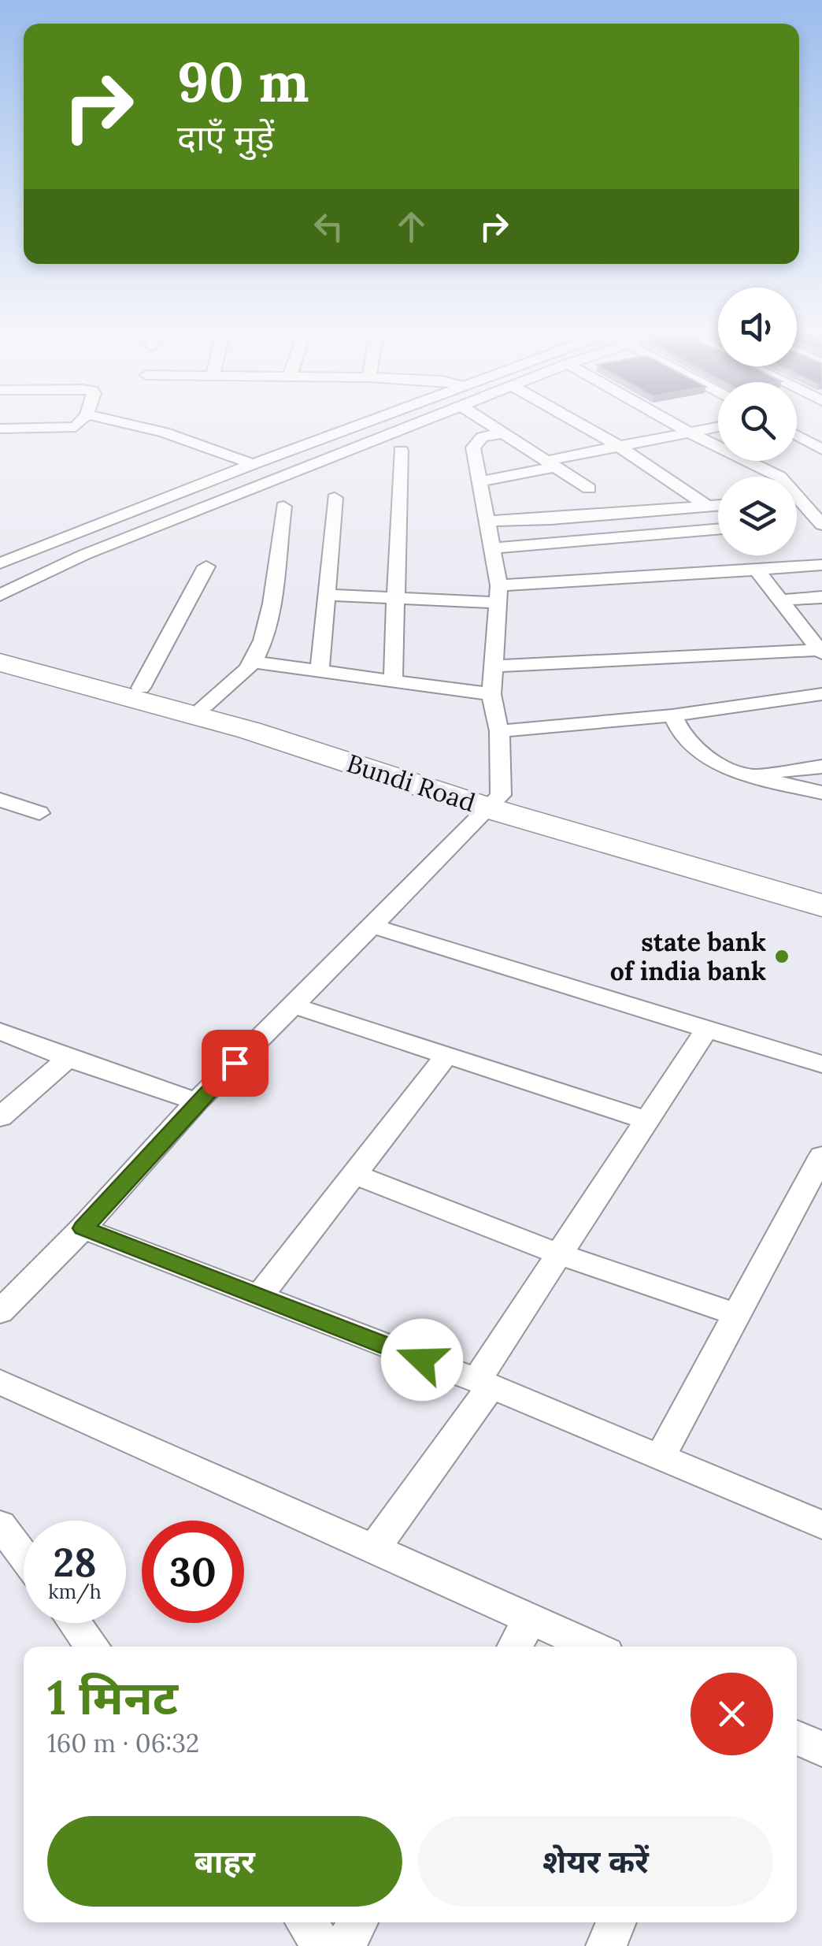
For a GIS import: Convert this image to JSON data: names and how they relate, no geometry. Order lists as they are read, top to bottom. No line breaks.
{"streets":{"main road":["Bundi Road"]},"places":["state bank of india bank"],"page":{"turn":["90 m","दाएँ मुड़ें"],"speed":"28 km/h","limit":"30","heading":["1 मिनट","160 m · 06:32"],"buttons":["बाहर","शेयर करें"]}}
